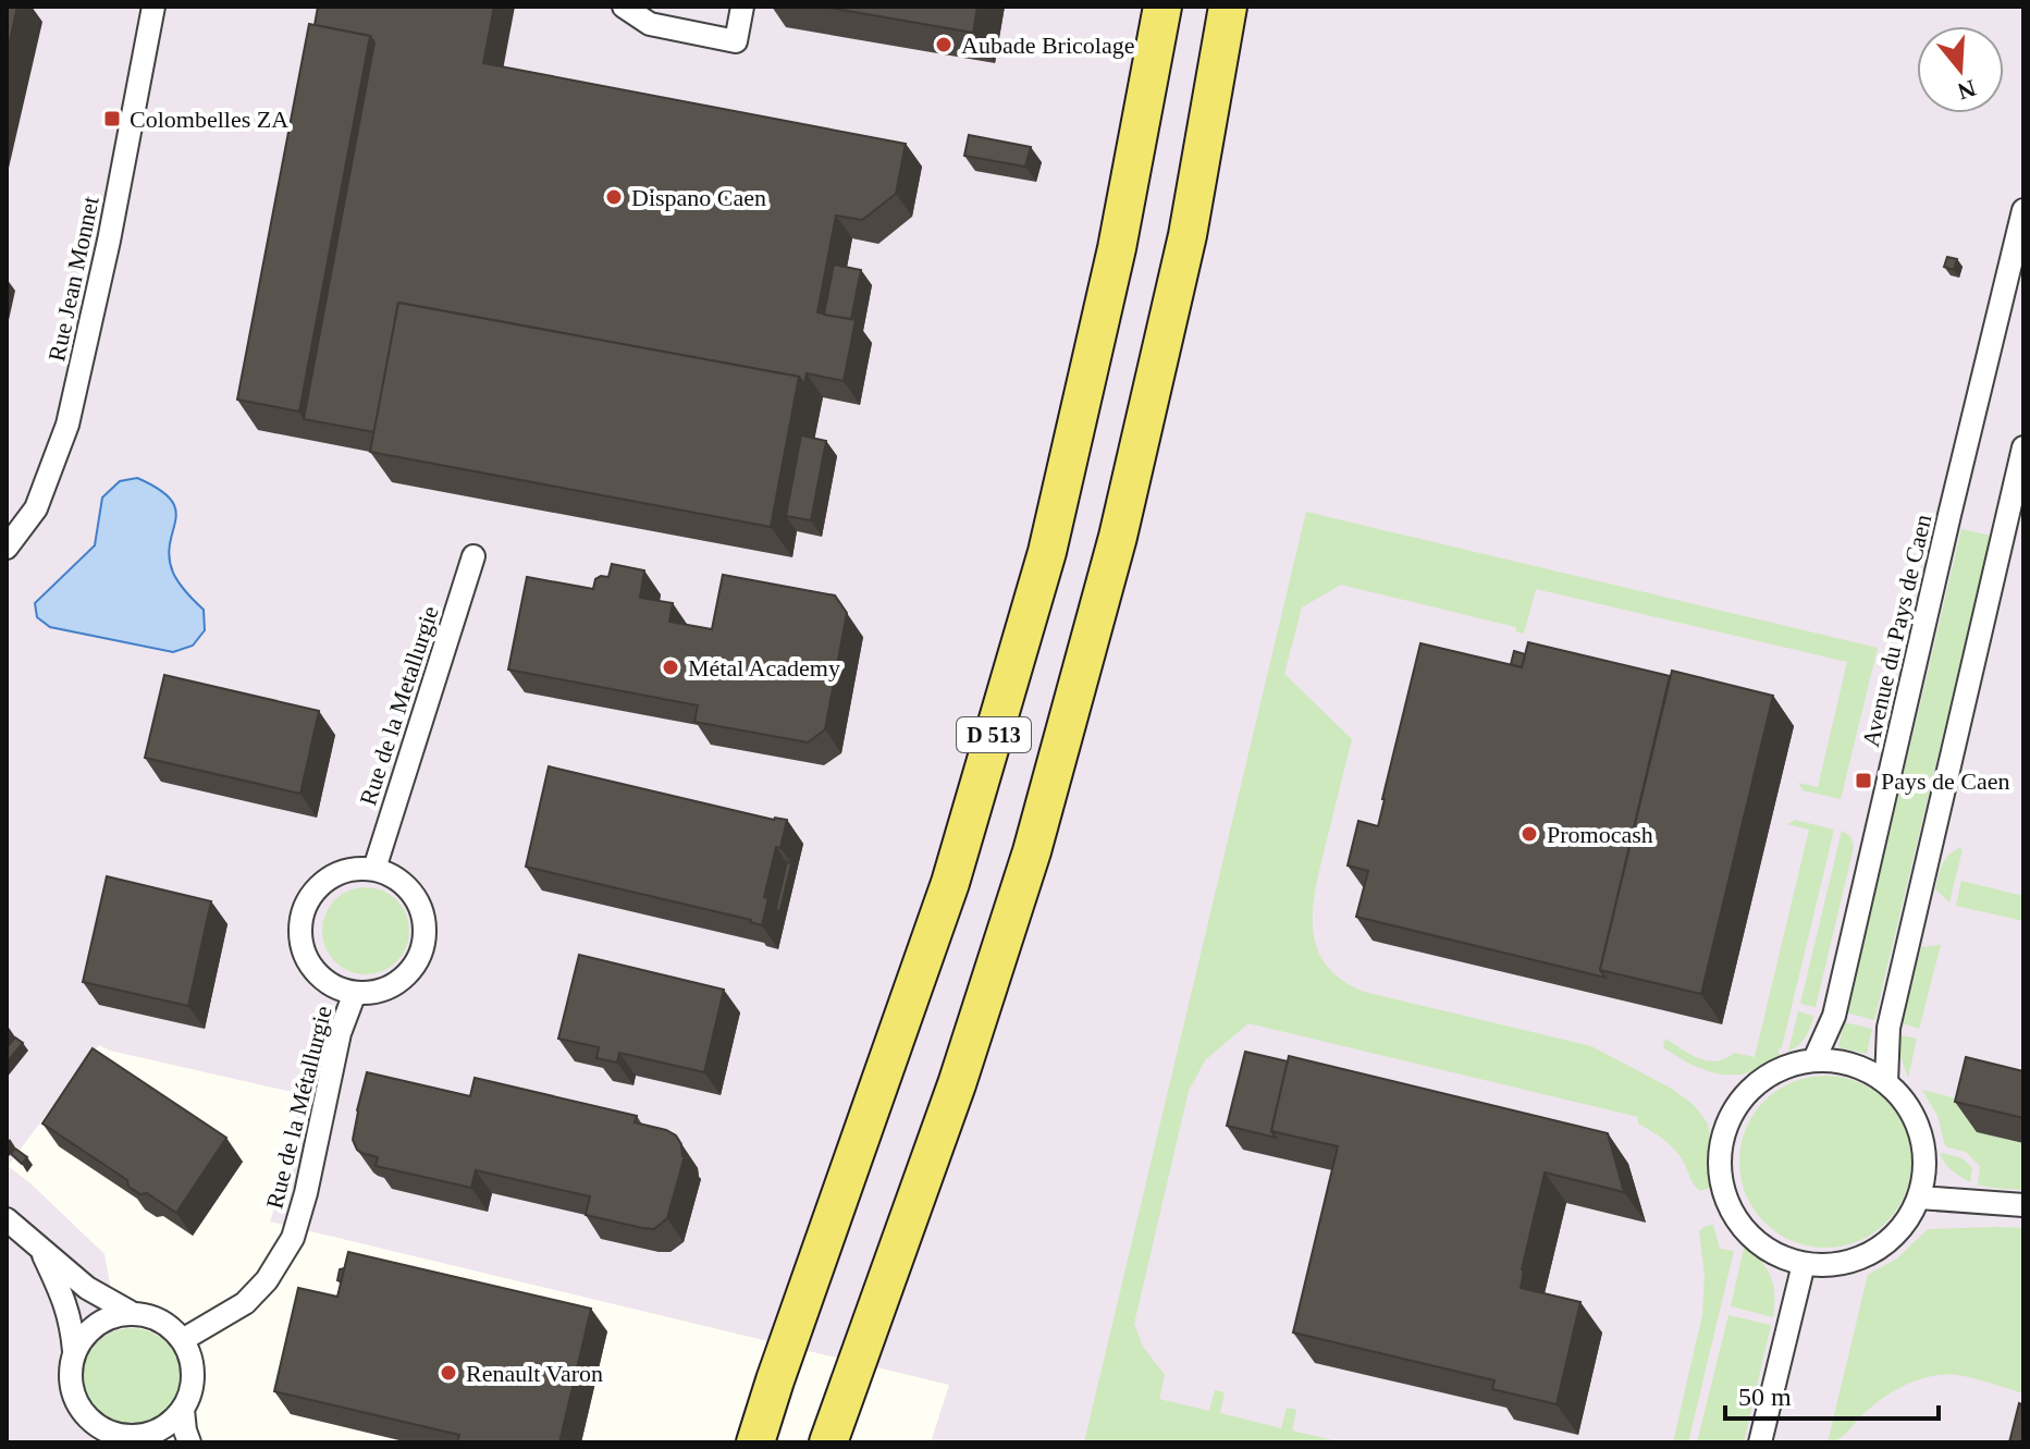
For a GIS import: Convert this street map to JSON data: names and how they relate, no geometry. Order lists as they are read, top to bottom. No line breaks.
{"streets":{"main road":["D 513"],"street":["Rue Jean Monnet","Avenue du Pays de Caen","Rue de la Metallurgie","Rue de la Métallurgie"]},"crossings":[["Rue de la Metallurgie","Rue de la Métallurgie"]],"places":{"other":["Aubade Bricolage","Dispano Caen","Métal Academy","Promocash","Renault Varon"],"transit":["Colombelles ZA","Pays de Caen"]},"scale_bar":"50 m","north":"bottom"}
